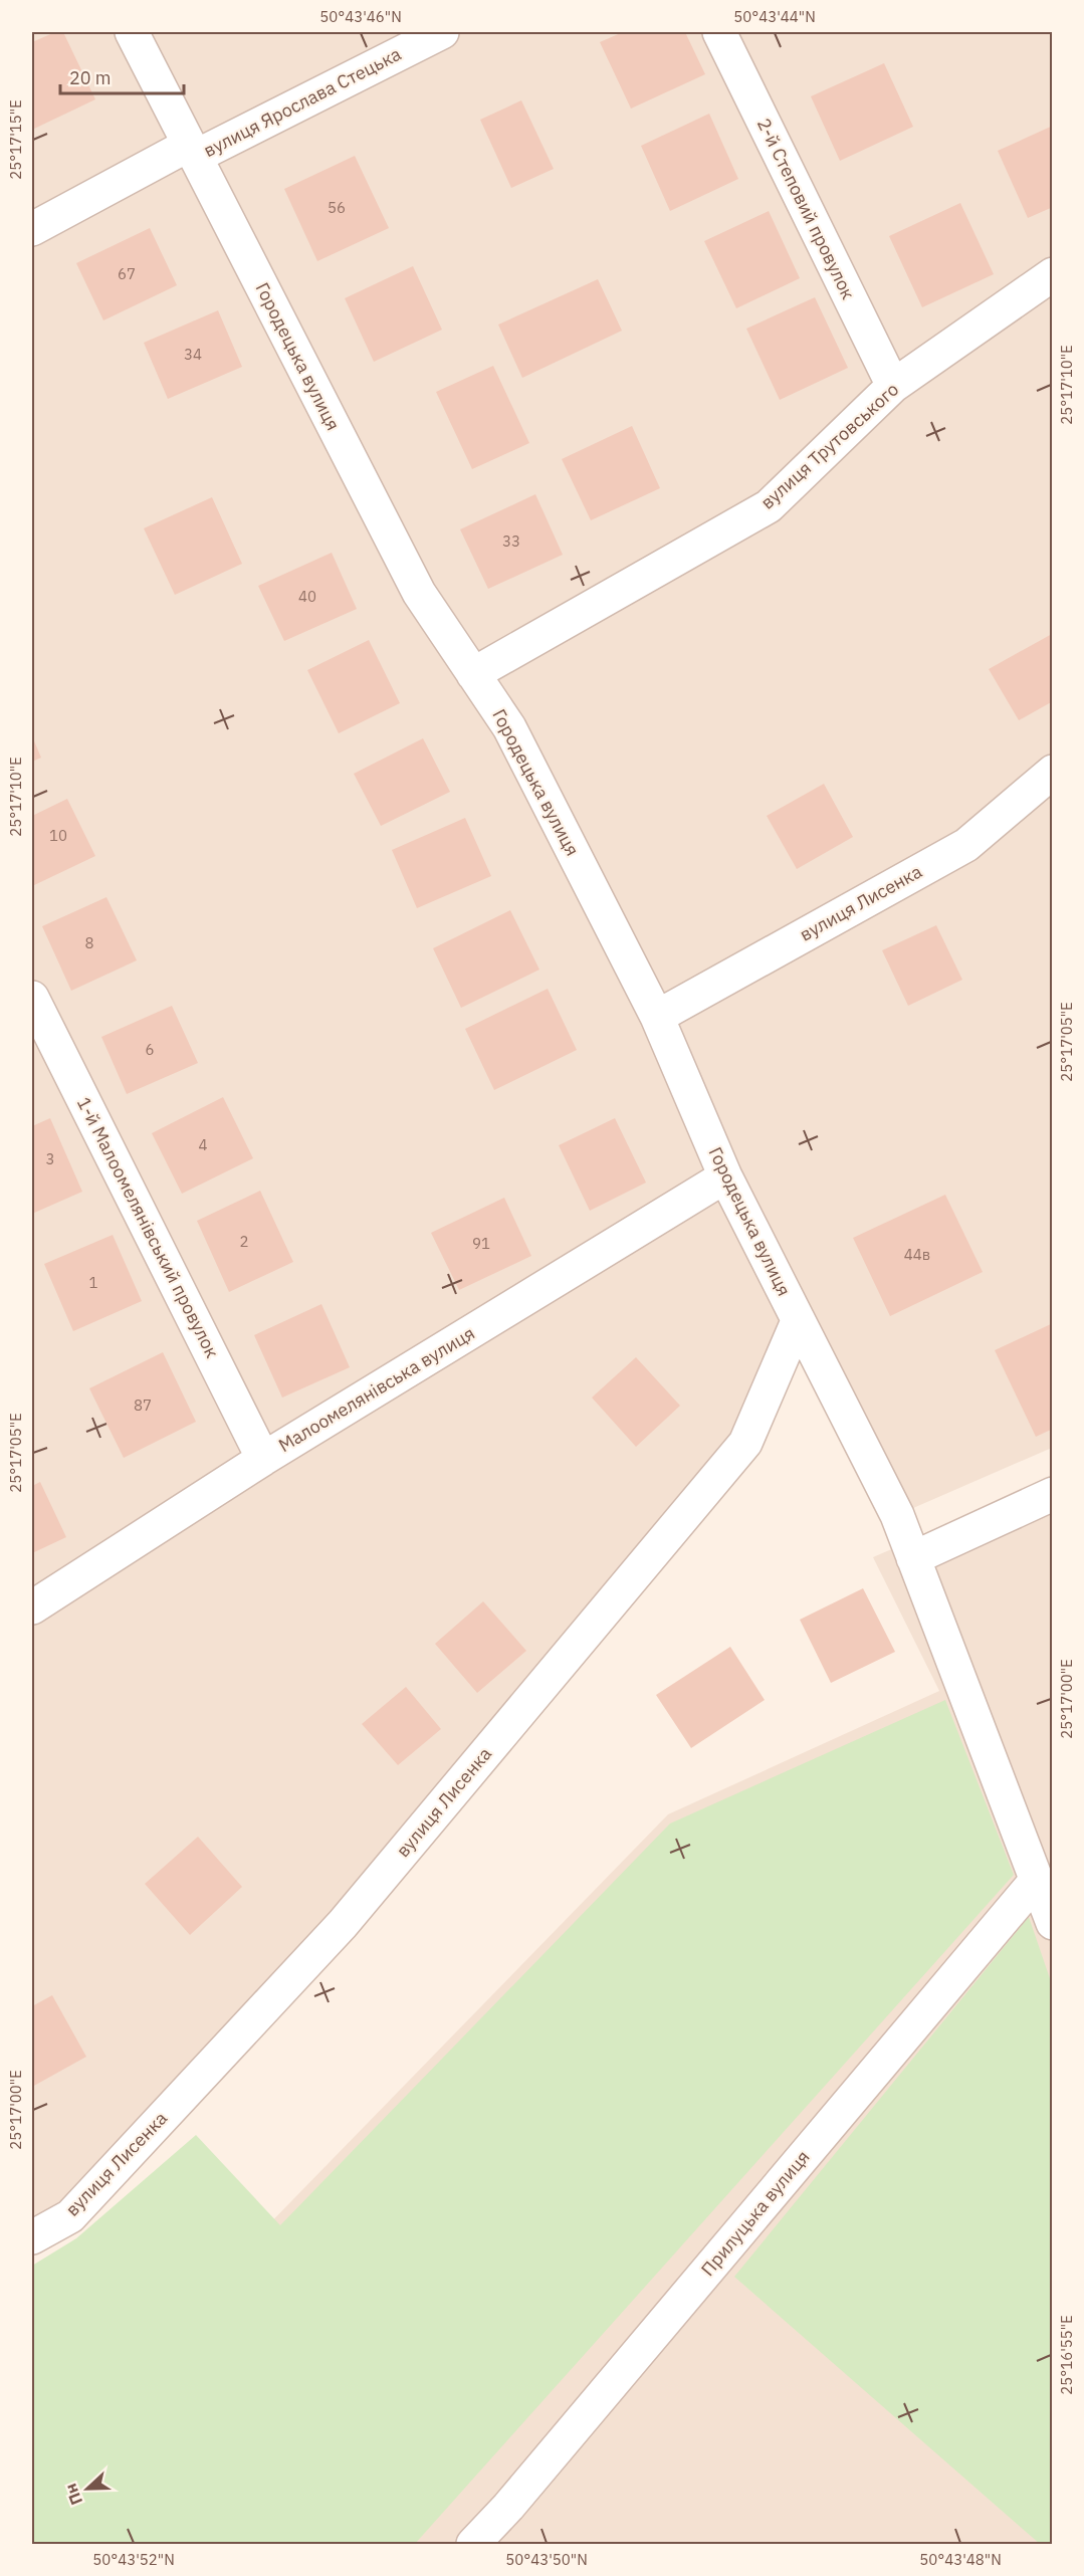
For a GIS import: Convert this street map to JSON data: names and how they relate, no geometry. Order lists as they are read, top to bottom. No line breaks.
{"streets":{"street":["вулиця Ярослава Стецька","2-й Степовий провулок","Городецька вулиця","вулиця Трутовського","вулиця Лисенка","1-й Малоомелянівський провулок","Малоомелянівська вулиця","Прилуцька вулиця"]},"crossings":[["вулиця Ярослава Стецька","Городецька вулиця"],["2-й Степовий провулок","вулиця Трутовського"],["Городецька вулиця","вулиця Трутовського"],["Городецька вулиця","вулиця Лисенка"],["Городецька вулиця","Малоомелянівська вулиця"],["Городецька вулиця","Прилуцька вулиця"],["1-й Малоомелянівський провулок","Малоомелянівська вулиця"]],"house_numbers":["56","67","34","33","40","10","8","6","4","3","2","91","44в","1","87"],"scale_bar":"20 m","north":"left","coordinates":["50°43'46\"N","50°43'44\"N","25°17'15\"E","25°17'10\"E","25°17'05\"E","25°17'00\"E","25°16'55\"E","50°43'52\"N","50°43'50\"N","50°43'48\"N"]}
